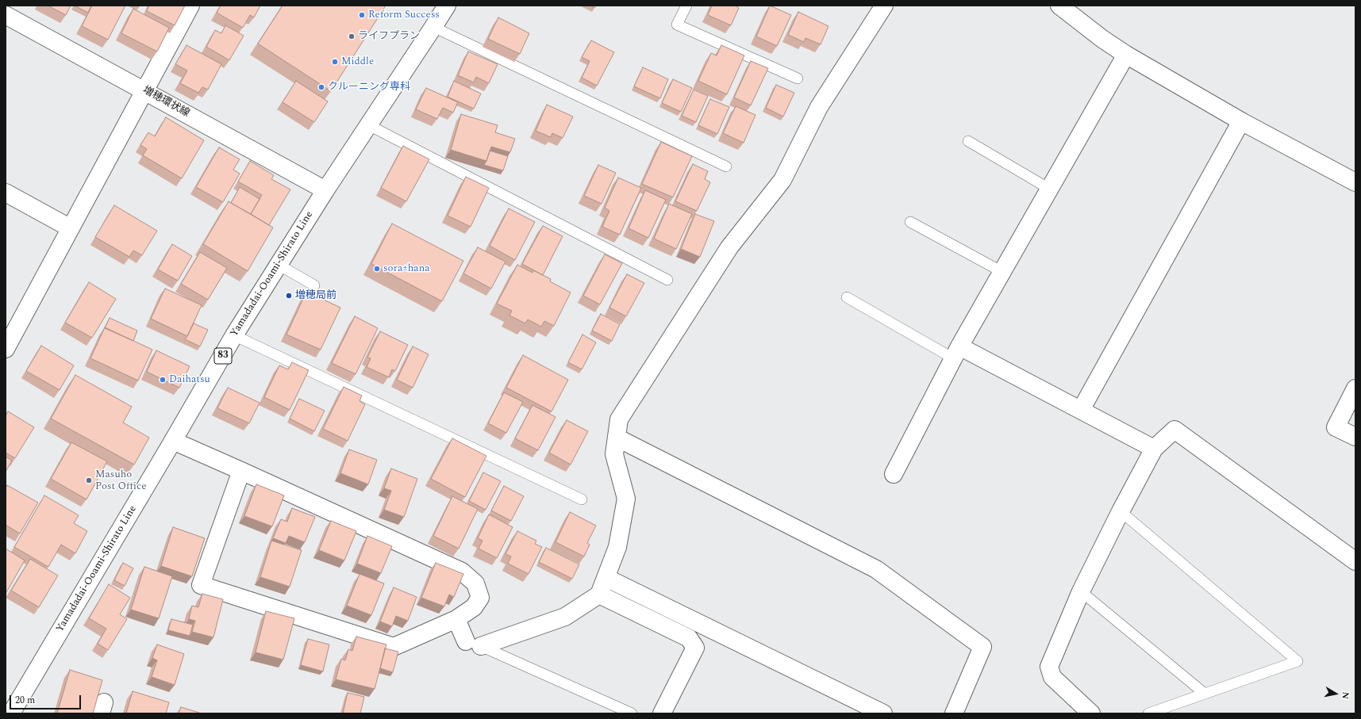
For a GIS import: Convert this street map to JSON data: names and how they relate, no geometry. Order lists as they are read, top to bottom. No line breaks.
{"streets":{"street":["増穂環状線","Yamadadai-Ooami-Shirato Line","83"]},"crossings":[["増穂環状線","Yamadadai-Ooami-Shirato Line"]],"places":["Reform Success","ライフプラン","Middle","クルーニング専科","sora±hana","増穂局前","Daihatsu","Masuho Post Office"],"scale_bar":"20 m","north":"right"}
